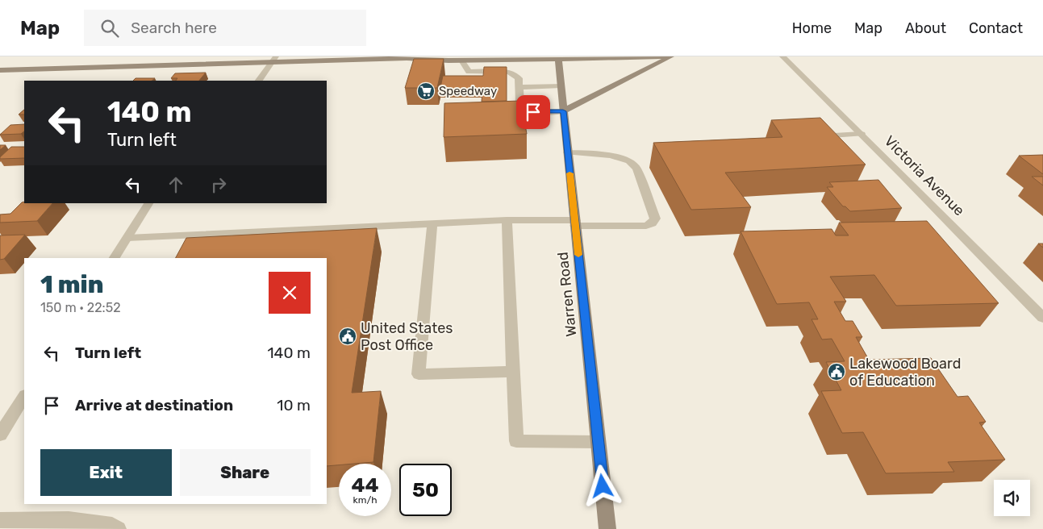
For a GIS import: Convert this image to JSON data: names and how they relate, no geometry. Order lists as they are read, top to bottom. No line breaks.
{"streets":{"main road":["Warren Road"],"street":["Victoria Avenue"]},"places":{"supermarket":["Speedway"],"public building":["United States Post Office","Lakewood Board of Education"]},"page":{"header":"Map","search":"Search here","nav":["Home","Map","About","Contact"],"turn":["140 m","Turn left"],"heading":["1 min","150 m · 22:52"],"list":[{"name":"Turn left","value":"140 m"},{"name":"Arrive at destination","value":"10 m"}],"buttons":["Exit","Share"],"speed":"44 km/h","limit":"50"}}
